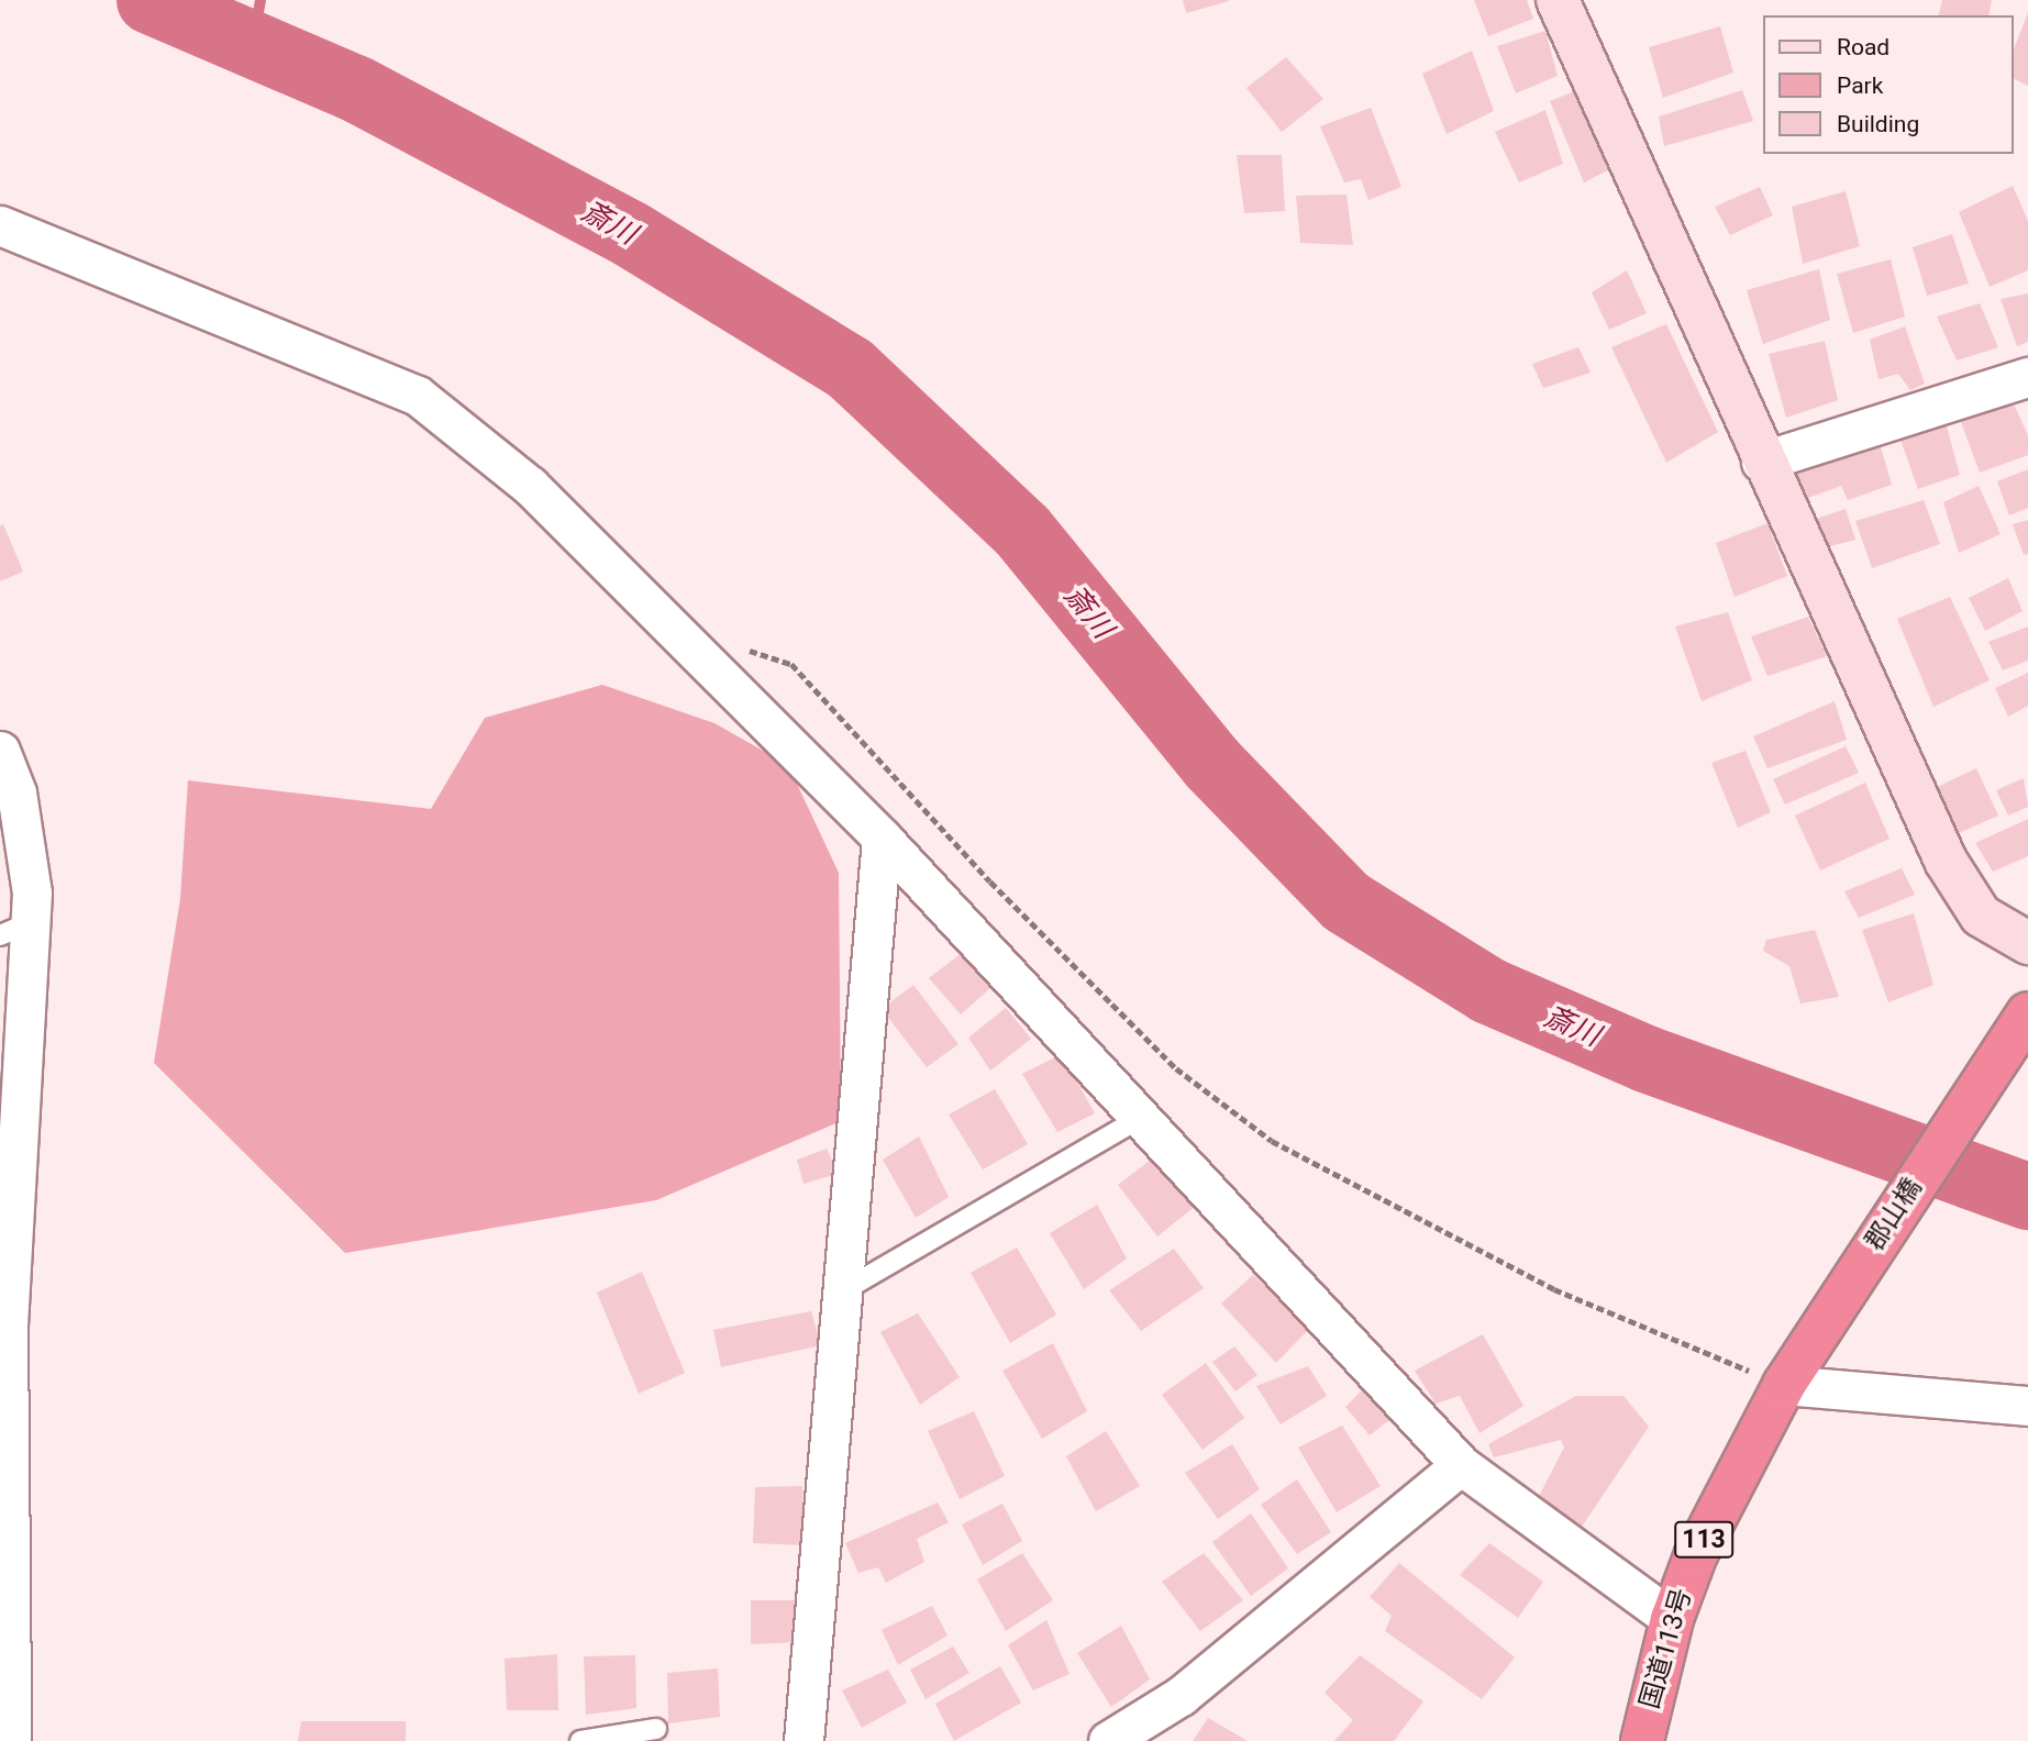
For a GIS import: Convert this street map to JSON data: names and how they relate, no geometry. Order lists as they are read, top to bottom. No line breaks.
{"streets":{"highway":["郡山橋","113","国道113号"]},"crossings":[["郡山橋","国道113号"]],"water":["斎川"],"legend":["Road","Park","Building"]}
